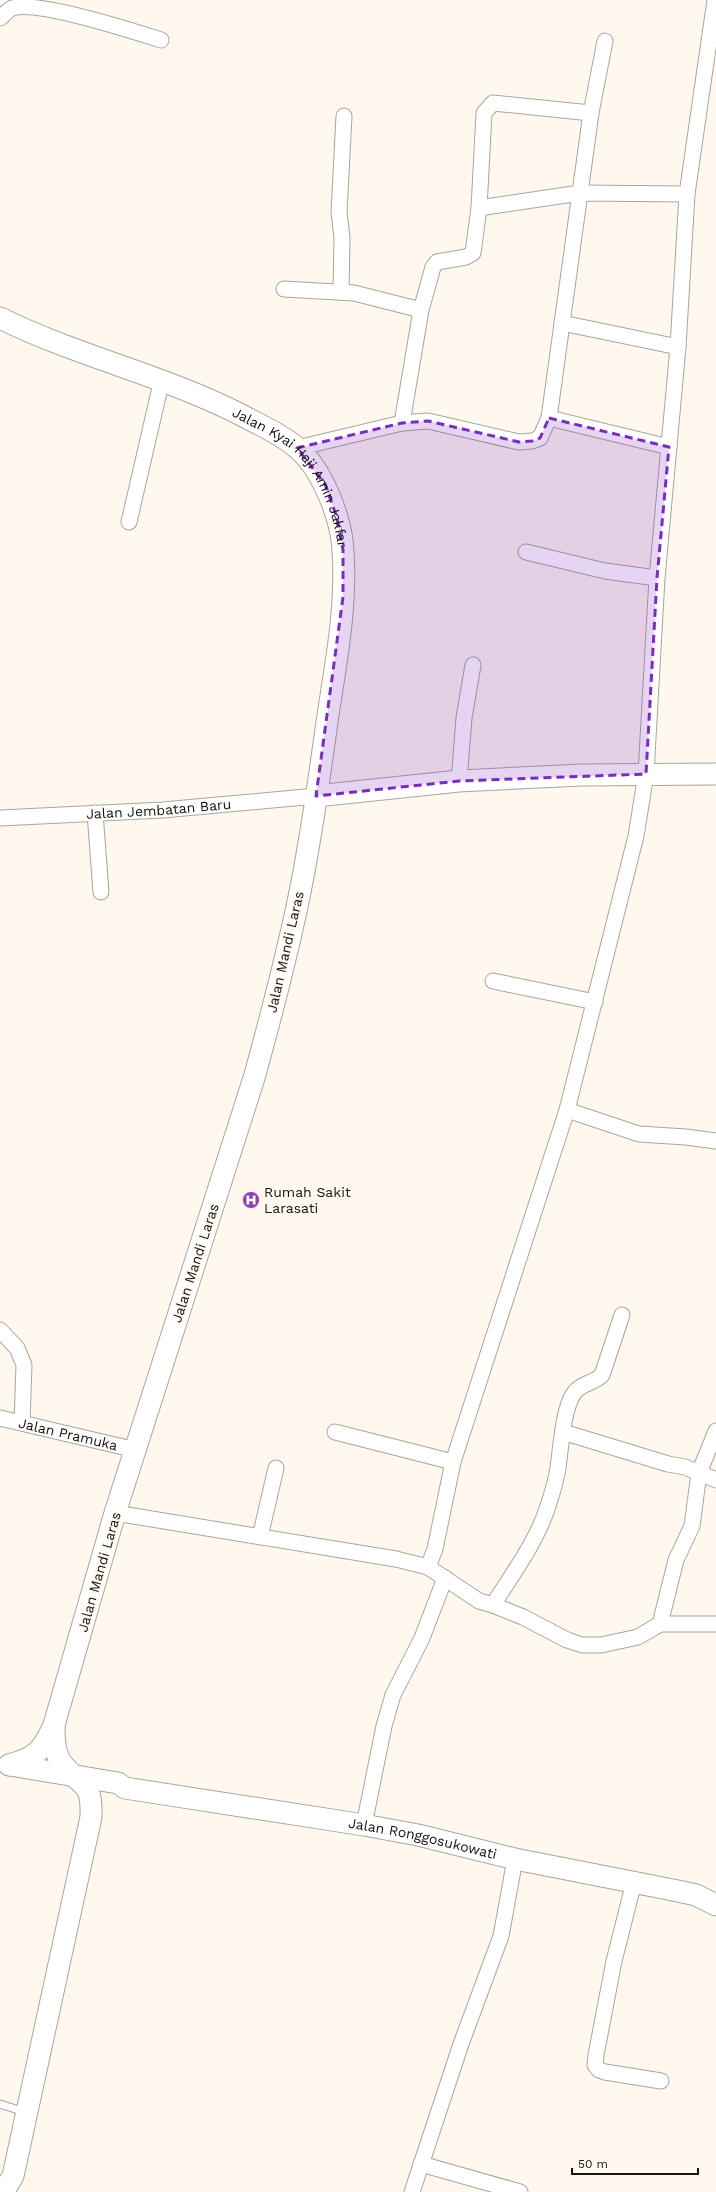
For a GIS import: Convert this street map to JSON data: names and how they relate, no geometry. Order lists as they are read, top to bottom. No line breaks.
{"streets":{"main road":["Jalan Kyai Haji Amin Jakfar","Jalan Mandi Laras","Jalan Ronggosukowati"],"street":["Jalan Jembatan Baru","Jalan Pramuka"]},"crossings":[["Jalan Kyai Haji Amin Jakfar","Jalan Jembatan Baru"],["Jalan Kyai Haji Amin Jakfar","Jalan Mandi Laras"],["Jalan Jembatan Baru","Jalan Mandi Laras"],["Jalan Mandi Laras","Jalan Pramuka"]],"places":{"hospital":["Rumah Sakit Larasati"]},"scale_bar":"50 m"}
